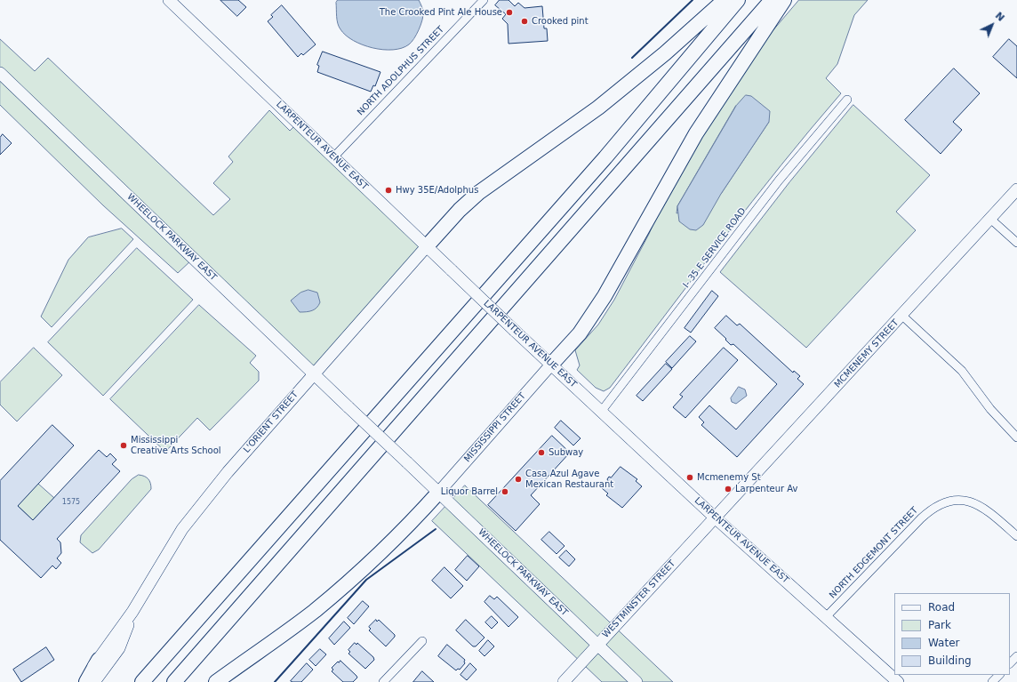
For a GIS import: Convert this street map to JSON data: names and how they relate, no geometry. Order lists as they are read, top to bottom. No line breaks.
{"streets":{"street":["NORTH ADOLPHUS STREET","LARPENTEUR AVENUE EAST","WHEELOCK PARKWAY EAST","I- 35 E SERVICE ROAD","MCMENEMY STREET","L'ORIENT STREET","MISSISSIPPI STREET","NORTH EDGEMONT STREET","WESTMINSTER STREET"]},"crossings":[["NORTH ADOLPHUS STREET","LARPENTEUR AVENUE EAST"],["LARPENTEUR AVENUE EAST","I- 35 E SERVICE ROAD"],["LARPENTEUR AVENUE EAST","MCMENEMY STREET"],["LARPENTEUR AVENUE EAST","L'ORIENT STREET"],["LARPENTEUR AVENUE EAST","MISSISSIPPI STREET"],["LARPENTEUR AVENUE EAST","NORTH EDGEMONT STREET"],["LARPENTEUR AVENUE EAST","WESTMINSTER STREET"],["WHEELOCK PARKWAY EAST","L'ORIENT STREET"],["WHEELOCK PARKWAY EAST","MISSISSIPPI STREET"],["WHEELOCK PARKWAY EAST","WESTMINSTER STREET"],["MCMENEMY STREET","WESTMINSTER STREET"]],"places":["The Crooked Pint Ale House","Crooked pint","Hwy 35E/Adolphus","Mississippi Creative Arts School","Subway","Mcmenemy St","Casa Azul Agave Mexican Restaurant","Larpenteur Av","Liquor Barrel"],"house_numbers":["1575"],"legend":["Road","Park","Water","Building"],"north":"top right"}
